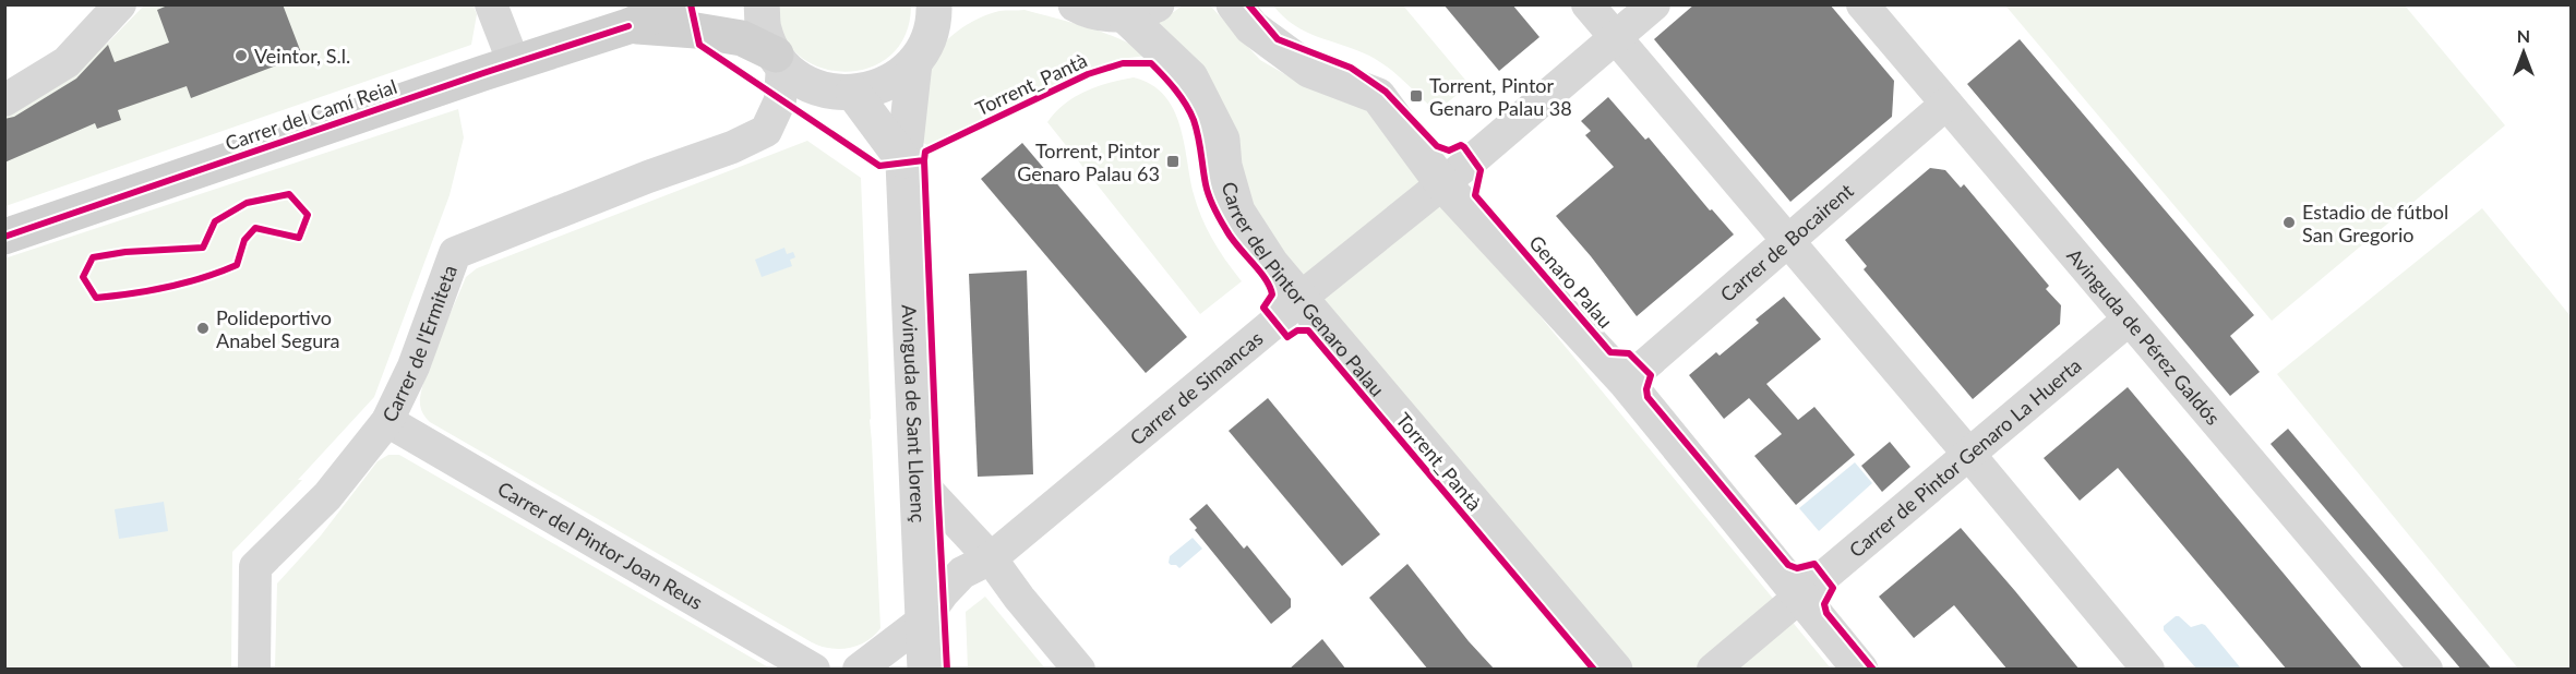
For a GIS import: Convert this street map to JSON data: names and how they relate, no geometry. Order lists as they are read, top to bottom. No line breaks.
{"streets":{"main road":["Carrer del Camí Reial"],"street":["Carrer de Bocairent","Carrer del Pintor Genaro Palau","Avinguda de Pérez Galdós","Carrer de l'Ermiteta","Carrer de Simancas","Avinguda de Sant Llorenç","Carrer de Pintor Genaro La Huerta","Carrer del Pintor Joan Reus"],"cycle path":["Torrent_Pantà","Genaro Palau"]},"crossings":[["Carrer del Camí Reial","Carrer de l'Ermiteta"],["Carrer de Bocairent","Avinguda de Pérez Galdós"],["Carrer del Pintor Genaro Palau","Carrer de Simancas"],["Avinguda de Pérez Galdós","Carrer de Pintor Genaro La Huerta"],["Carrer de l'Ermiteta","Carrer del Pintor Joan Reus"],["Carrer de Simancas","Avinguda de Sant Llorenç"]],"places":{"other":["Veintor, S.l.","Estadio de fútbol San Gregorio","Polideportivo Anabel Segura"],"transit":["Torrent, Pintor Genaro Palau 38","Torrent, Pintor Genaro Palau 63"]},"north":"top"}
